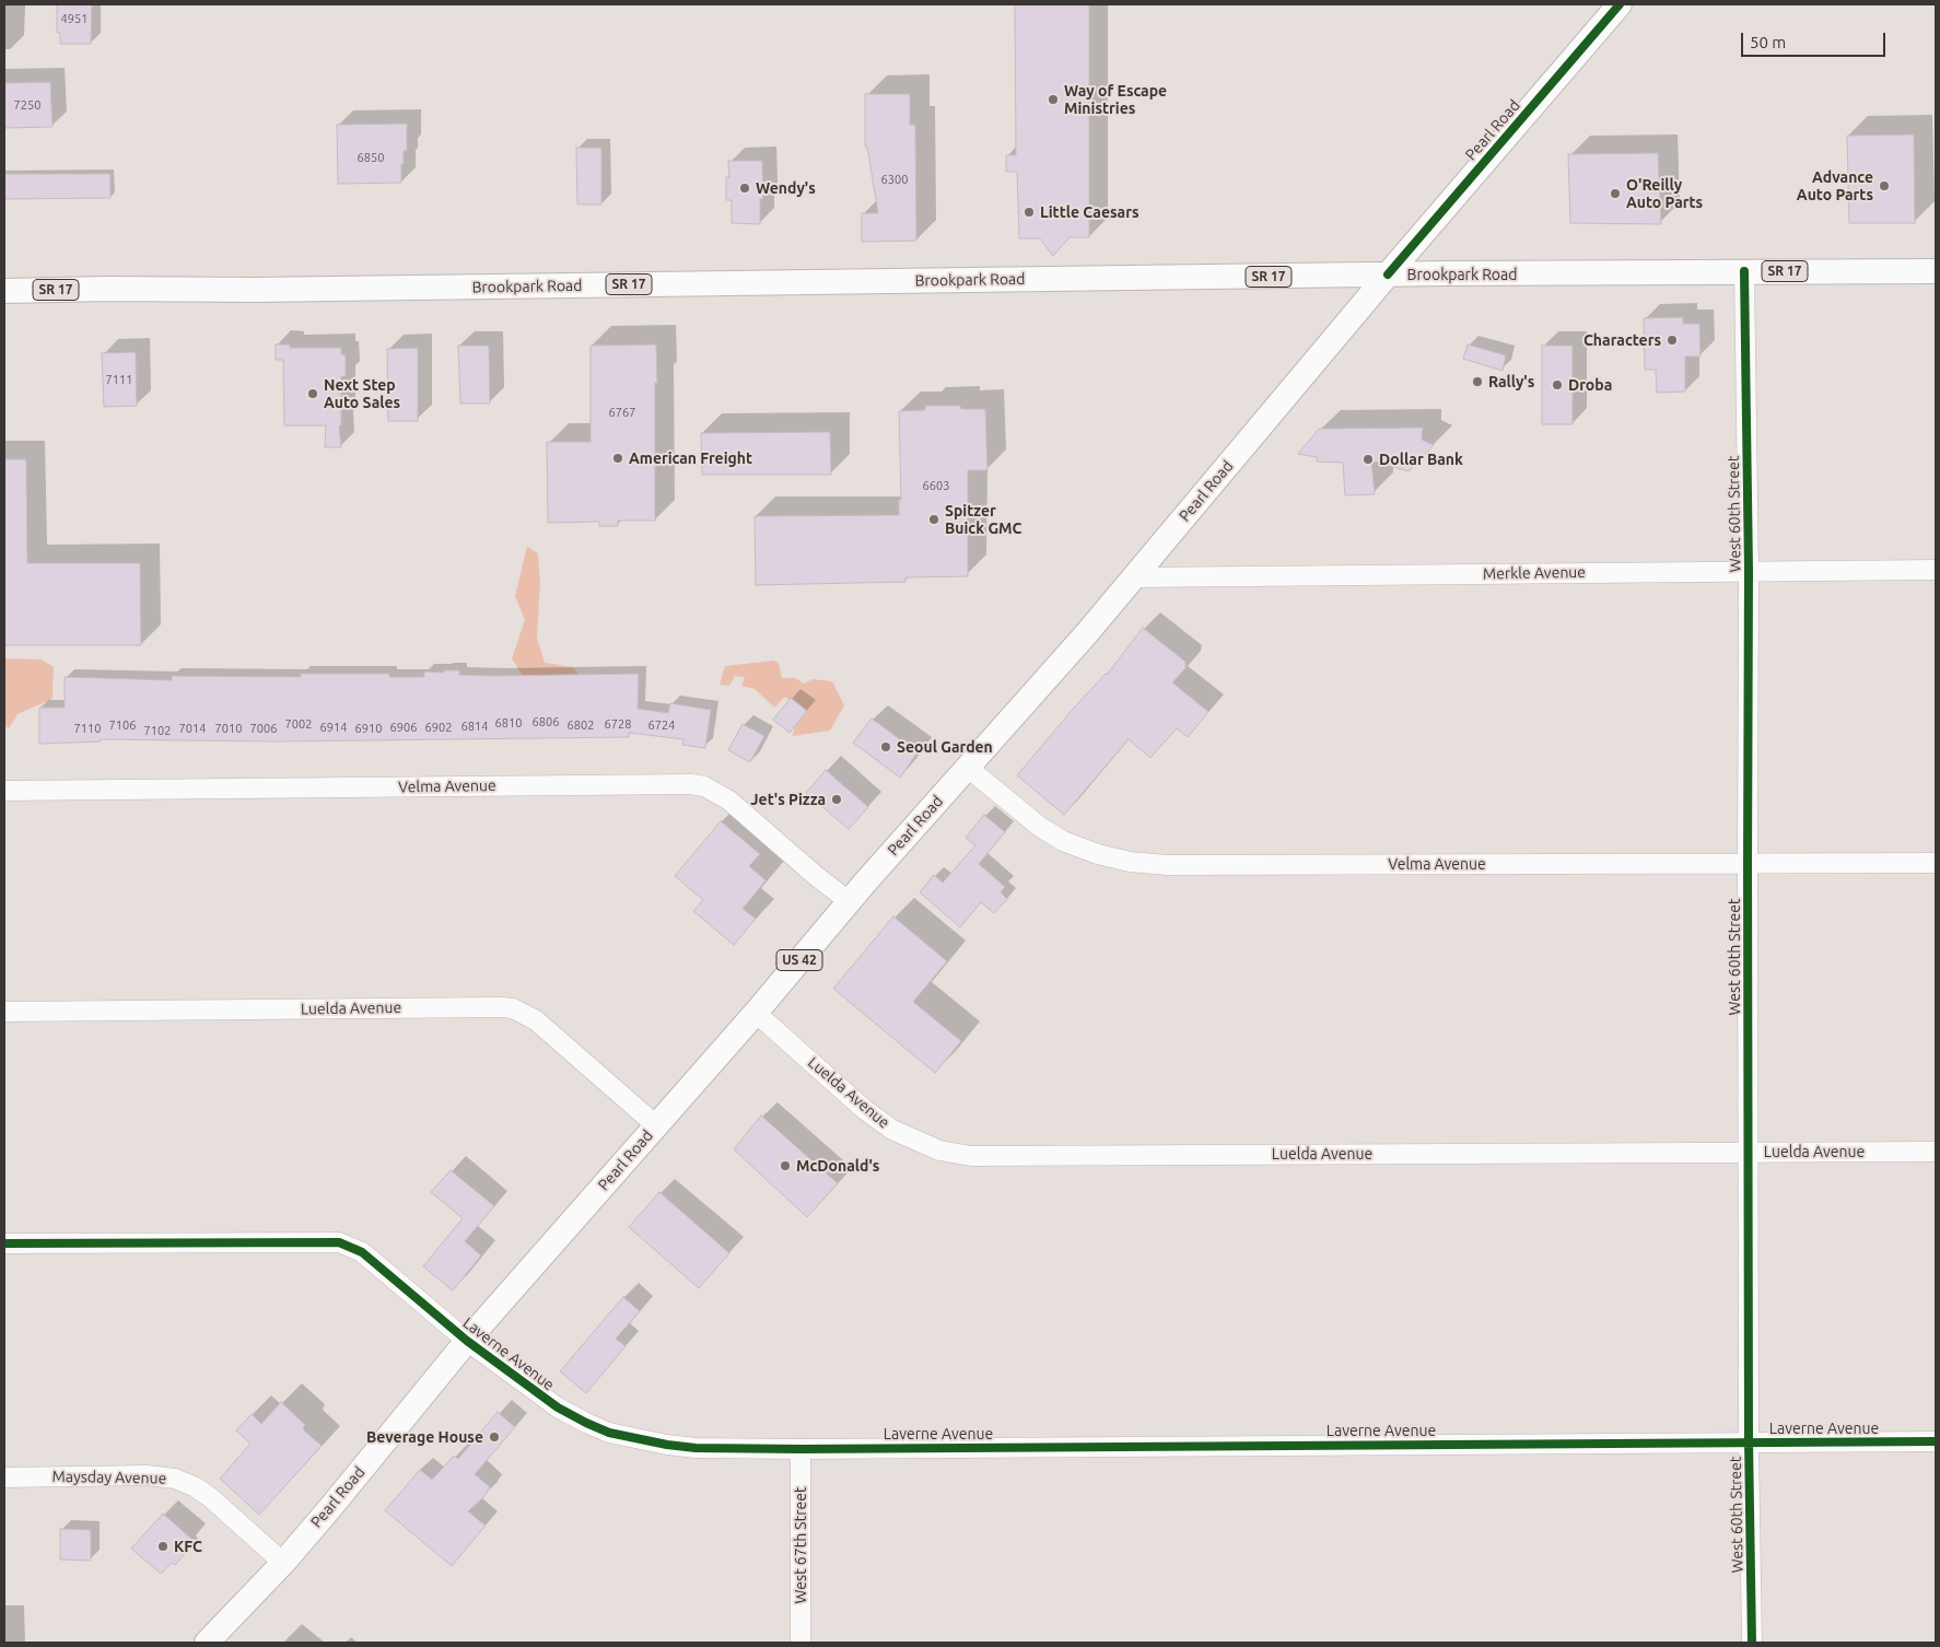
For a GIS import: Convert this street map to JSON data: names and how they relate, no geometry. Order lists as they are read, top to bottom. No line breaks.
{"streets":{"main road":["Pearl Road","SR 17","Brookpark Road","US 42"],"street":["West 60th Street","Merkle Avenue","Velma Avenue","Luelda Avenue","Laverne Avenue","Maysday Avenue","West 67th Street"]},"crossings":[["Pearl Road","Brookpark Road"],["Pearl Road","Merkle Avenue"],["Pearl Road","Velma Avenue"],["Pearl Road","Luelda Avenue"],["Pearl Road","Laverne Avenue"],["Pearl Road","Maysday Avenue"],["Brookpark Road","West 60th Street"],["West 60th Street","Merkle Avenue"],["West 60th Street","Velma Avenue"],["West 60th Street","Luelda Avenue"],["West 60th Street","Laverne Avenue"],["Laverne Avenue","West 67th Street"]],"places":["Way of Escape Ministries","Advance Auto Parts","Wendy's","O'Reilly Auto Parts","Little Caesars","Characters","Rally's","Droba","Next Step Auto Sales","American Freight","Dollar Bank","Spitzer Buick GMC","Seoul Garden","Jet's Pizza","McDonald's","Beverage House","KFC"],"house_numbers":["4951","7250","6850","6300","7111","6767","6603","6806","6810","7002","6728","7106","6802","6724","6814","6914","6906","6902","7110","7014","7010","7006","6910","7102"],"scale_bar":"50 m"}
